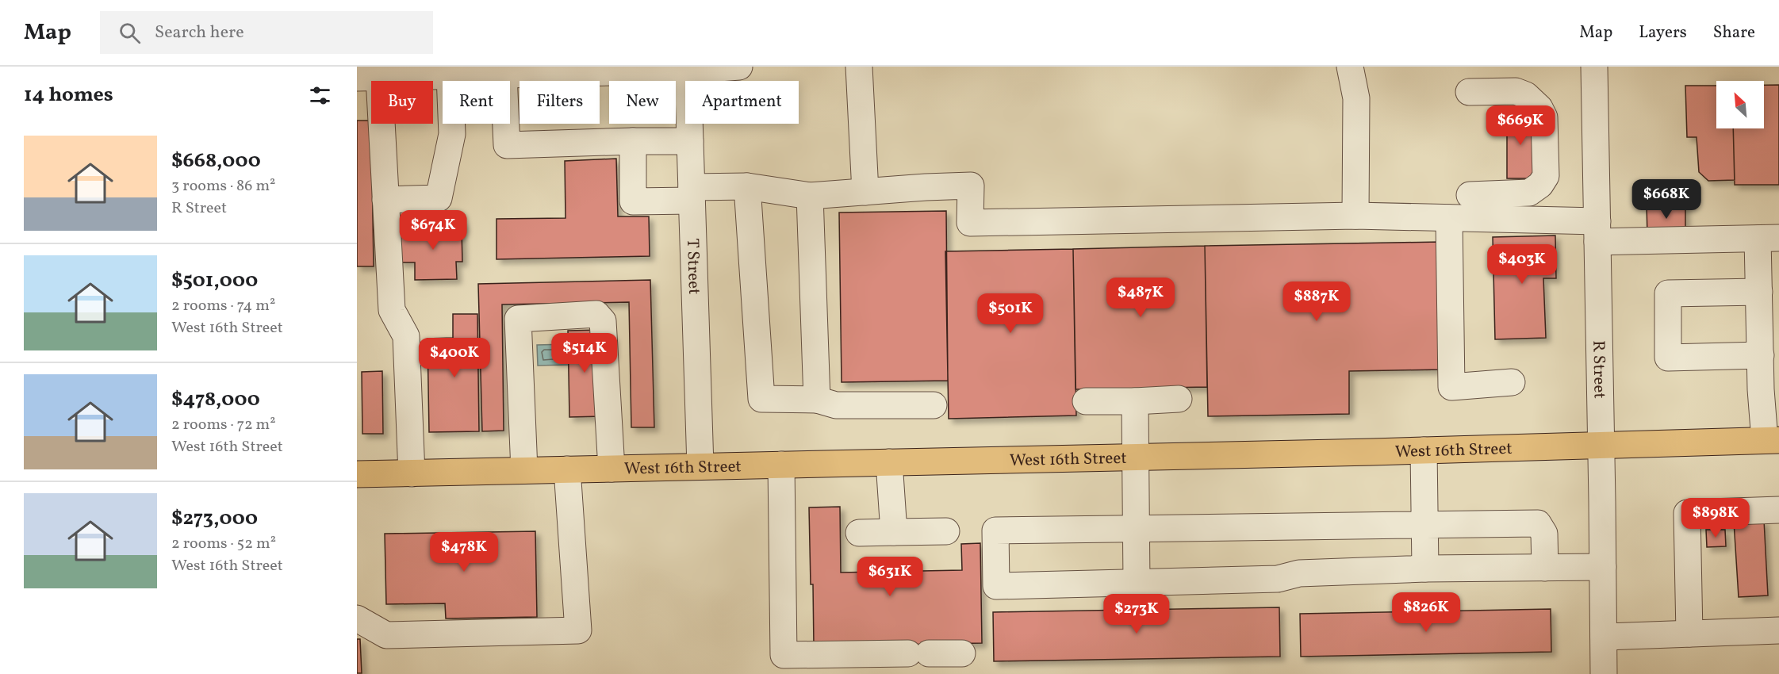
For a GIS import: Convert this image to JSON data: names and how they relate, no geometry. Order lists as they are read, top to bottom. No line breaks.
{"streets":{"main road":["West 16th Street"],"street":["T Street","R Street"]},"crossings":[["T Street","West 16th Street"],["R Street","West 16th Street"]],"north":"top left","page":{"header":"Map","search":"Search here","nav":["Map","Layers","Share"],"heading":"14 homes","chip":["Buy","Rent","Filters","New","Apartment"],"price":["$669K","$668K","$674K","$403K","$487K","$887K","$501K","$514K","$400K","$898K","$478K","$631K","$826K","$273K"],"list":[{"name":"$668,000","note":"3 rooms · 86 m² · R Street"},{"name":"$501,000","note":"2 rooms · 74 m² · West 16th Street"},{"name":"$478,000","note":"2 rooms · 72 m² · West 16th Street"},{"name":"$273,000","note":"2 rooms · 52 m² · West 16th Street"}]}}
